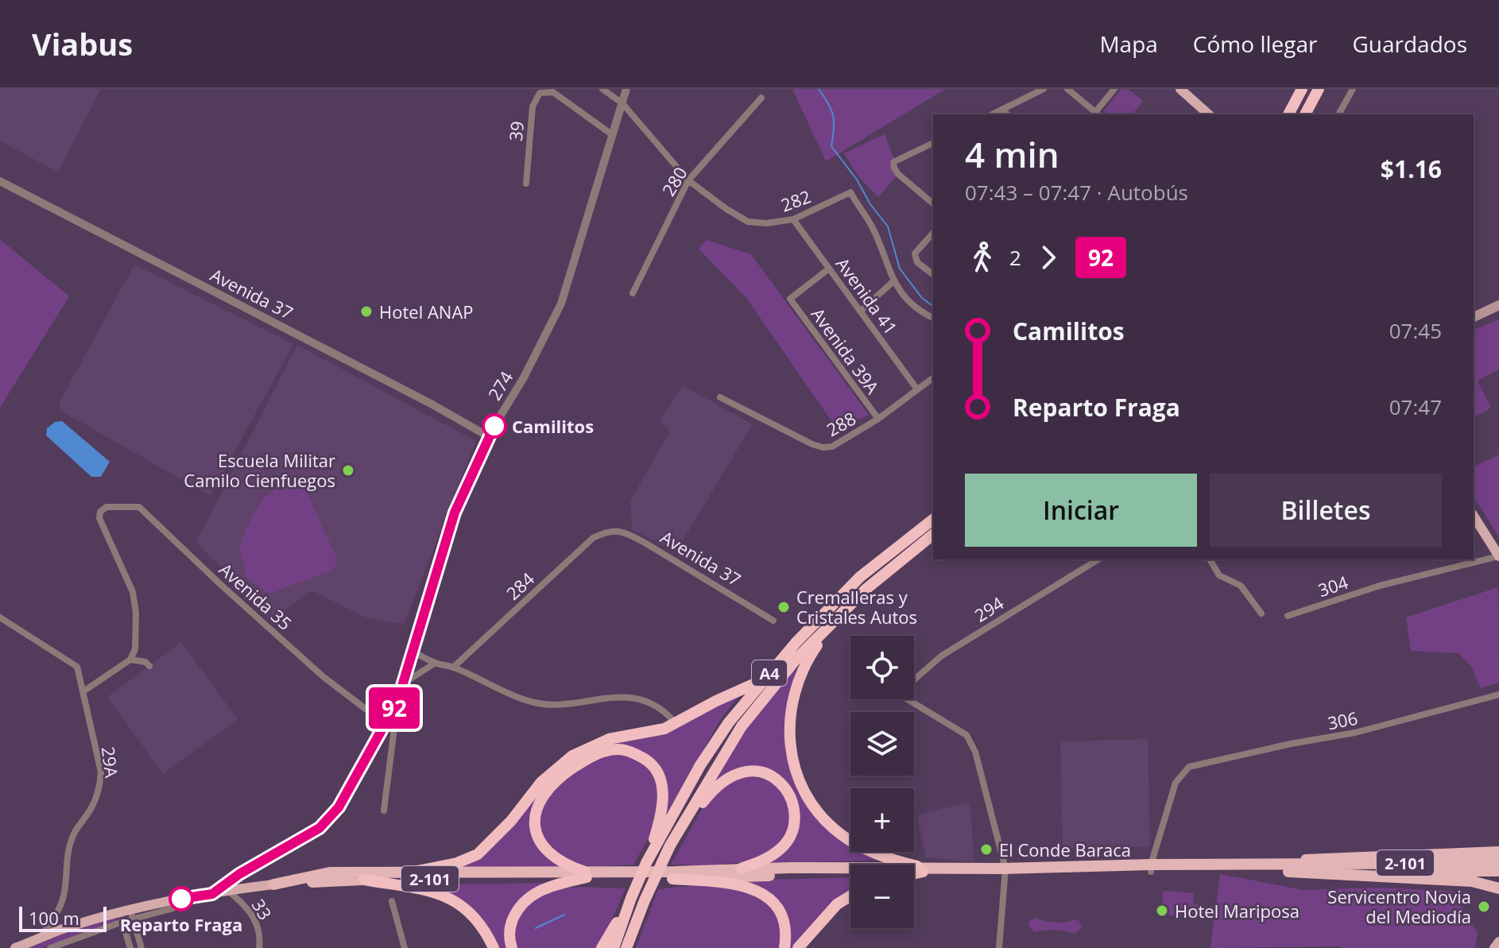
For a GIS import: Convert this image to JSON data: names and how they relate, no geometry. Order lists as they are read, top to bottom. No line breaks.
{"streets":{"highway":["A4","2-101"],"street":["39","280","282","Avenida 37","Avenida 41","Avenida 39A","274","288","284","304","Avenida 35","294","306","29A","33"]},"crossings":[["39","274"],["280","282"],["282","Avenida 41"],["Avenida 37","274"],["Avenida 37","284"],["Avenida 41","Avenida 39A"],["Avenida 41","288"],["Avenida 39A","288"],["294","2-101"],["306","2-101"],["29A","2-101"],["2-101","33"]],"places":["Hotel ANAP","Camilitos","Escuela Militar Camilo Cienfuegos","Cremalleras y Cristales Autos","El Conde Baraca","Reparto Fraga","Servicentro Novia del Mediodía","Hotel Mariposa"],"lines":["bus line 92"],"scale_bar":"100 m","page":{"header":"Viabus","nav":["Mapa","Cómo llegar","Guardados"],"on_map":"92","heading":["4 min","07:43 – 07:47 · Autobús","$1.16"],"legs":["2","92"],"list":[{"name":"Camilitos","value":"07:45"},{"name":"Reparto Fraga","value":"07:47"}],"buttons":["Iniciar","Billetes"],"map_buttons":["+","−"],"scale":"100 m"}}
